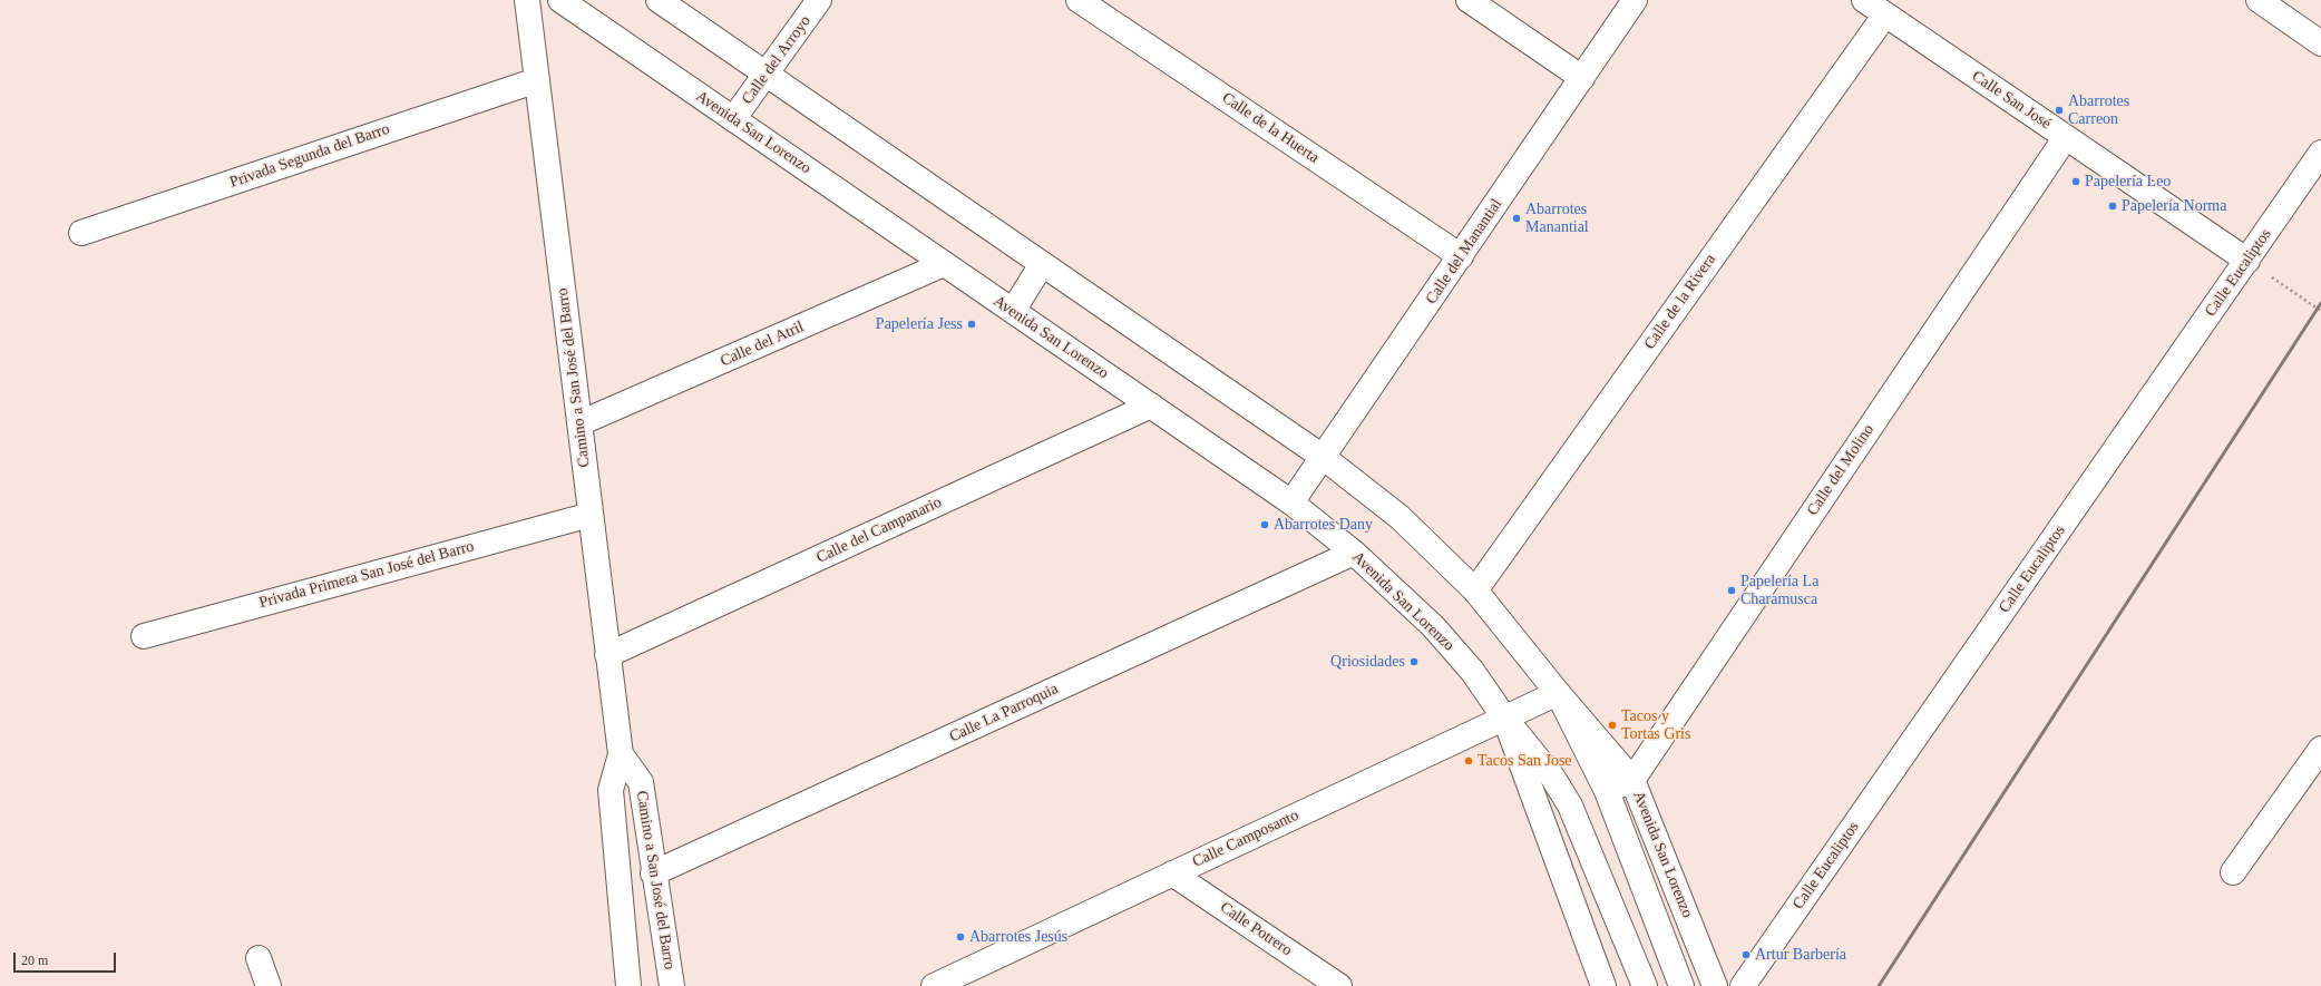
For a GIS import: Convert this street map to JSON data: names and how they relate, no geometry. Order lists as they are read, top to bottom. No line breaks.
{"streets":{"street":["Calle del Arroyo","Calle San José","Calle de la Huerta","Avenida San Lorenzo","Privada Segunda del Barro","Calle del Manantial","Calle Eucaliptos","Calle de la Rivera","Calle del Atril","Camino a San José del Barro","Calle del Molino","Calle del Campanario","Privada Primera San José del Barro","Calle La Parroquia","Calle Camposanto","Calle Potrero"]},"crossings":[["Calle del Arroyo","Avenida San Lorenzo"],["Calle San José","Calle Eucaliptos"],["Calle San José","Calle de la Rivera"],["Calle San José","Calle del Molino"],["Calle de la Huerta","Calle del Manantial"],["Avenida San Lorenzo","Calle del Manantial"],["Avenida San Lorenzo","Calle de la Rivera"],["Avenida San Lorenzo","Calle del Atril"],["Avenida San Lorenzo","Calle del Molino"],["Avenida San Lorenzo","Calle del Campanario"],["Avenida San Lorenzo","Calle La Parroquia"],["Avenida San Lorenzo","Calle Camposanto"],["Privada Segunda del Barro","Camino a San José del Barro"],["Calle del Atril","Camino a San José del Barro"],["Camino a San José del Barro","Calle del Campanario"],["Camino a San José del Barro","Privada Primera San José del Barro"],["Camino a San José del Barro","Calle La Parroquia"],["Calle Camposanto","Calle Potrero"]],"places":["Abarrotes Carreon","Papelería Leo","Papelería Norma","Abarrotes Manantial","Papelería Jess","Abarrotes Dany","Papelería La Charamusca","Qriosidades","Tacos y Tortas Gris","Tacos San Jose","Abarrotes Jesús","Artur Barbería"],"scale_bar":"20 m"}
